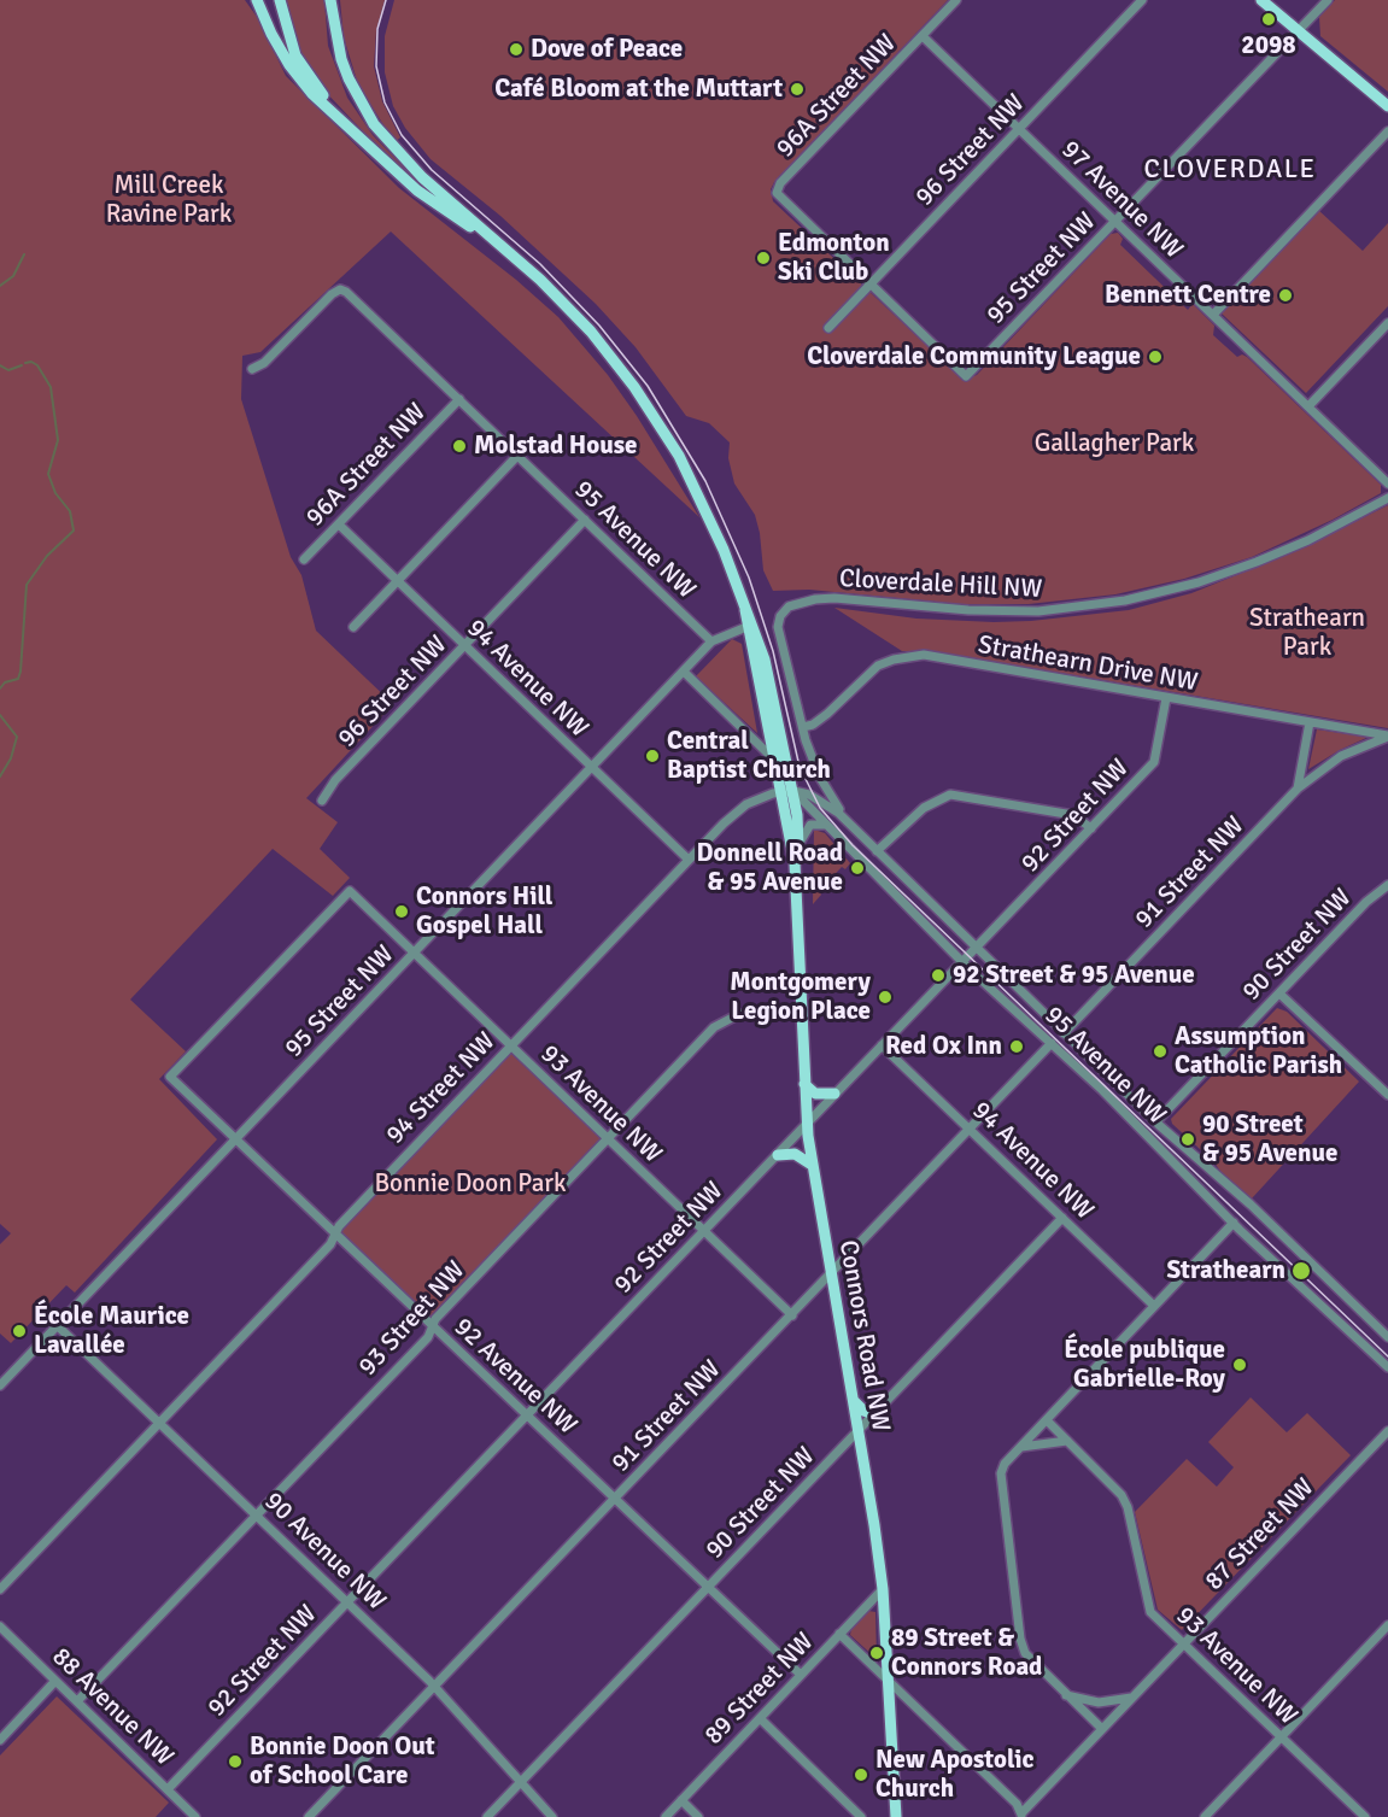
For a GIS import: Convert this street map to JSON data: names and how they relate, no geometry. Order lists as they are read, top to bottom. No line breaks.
{"streets":{"main road":["Connors Road NW"],"street":["96A Street NW","96 Street NW","97 Avenue NW","95 Street NW","95 Avenue NW","Cloverdale Hill NW","Strathearn Drive NW","94 Avenue NW","92 Street NW","91 Street NW","90 Street NW","94 Street NW","93 Avenue NW","93 Street NW","92 Avenue NW","87 Street NW","90 Avenue NW","89 Street NW","88 Avenue NW"]},"crossings":[["96A Street NW","96 Street NW"],["96A Street NW","97 Avenue NW"],["96A Street NW","95 Street NW"],["96A Street NW","95 Avenue NW"],["96A Street NW","94 Avenue NW"],["96 Street NW","97 Avenue NW"],["96 Street NW","95 Street NW"],["96 Street NW","95 Avenue NW"],["96 Street NW","94 Avenue NW"],["97 Avenue NW","95 Street NW"],["95 Street NW","95 Avenue NW"],["95 Street NW","94 Avenue NW"],["95 Street NW","93 Avenue NW"],["95 Street NW","Connors Road NW"],["95 Street NW","92 Avenue NW"],["95 Street NW","90 Avenue NW"],["95 Avenue NW","Cloverdale Hill NW"],["95 Avenue NW","Strathearn Drive NW"],["95 Avenue NW","92 Street NW"],["95 Avenue NW","91 Street NW"],["95 Avenue NW","90 Street NW"],["95 Avenue NW","94 Street NW"],["95 Avenue NW","Connors Road NW"],["Strathearn Drive NW","92 Street NW"],["Strathearn Drive NW","91 Street NW"],["94 Avenue NW","92 Street NW"],["94 Avenue NW","91 Street NW"],["94 Avenue NW","90 Street NW"],["94 Avenue NW","94 Street NW"],["92 Street NW","93 Avenue NW"],["92 Street NW","Connors Road NW"],["92 Street NW","92 Avenue NW"],["92 Street NW","90 Avenue NW"],["92 Street NW","88 Avenue NW"],["91 Street NW","93 Avenue NW"],["91 Street NW","Connors Road NW"],["91 Street NW","92 Avenue NW"],["91 Street NW","90 Avenue NW"],["90 Street NW","Connors Road NW"],["90 Street NW","92 Avenue NW"],["90 Street NW","90 Avenue NW"],["94 Street NW","93 Avenue NW"],["94 Street NW","Connors Road NW"],["94 Street NW","92 Avenue NW"],["94 Street NW","90 Avenue NW"],["93 Avenue NW","93 Street NW"],["93 Avenue NW","92 Avenue NW"],["93 Avenue NW","87 Street NW"],["93 Street NW","Connors Road NW"],["93 Street NW","92 Avenue NW"],["93 Street NW","90 Avenue NW"],["93 Street NW","88 Avenue NW"],["Connors Road NW","89 Street NW"],["92 Avenue NW","89 Street NW"]],"districts":["CLOVERDALE"],"parks":["Mill Creek Ravine Park","Gallagher Park","Strathearn Park","Bonnie Doon Park"],"places":["2098","Dove of Peace","Café Bloom at the Muttart","Edmonton Ski Club","Bennett Centre","Cloverdale Community League","Molstad House","Central Baptist Church","Donnell Road & 95 Avenue","Connors Hill Gospel Hall","92 Street & 95 Avenue","Montgomery Legion Place","Red Ox Inn","Assumption Catholic Parish","90 Street & 95 Avenue","Strathearn","École Maurice Lavallée","École publique Gabrielle-Roy","89 Street & Connors Road","Bonnie Doon Out of School Care","New Apostolic Church"]}
